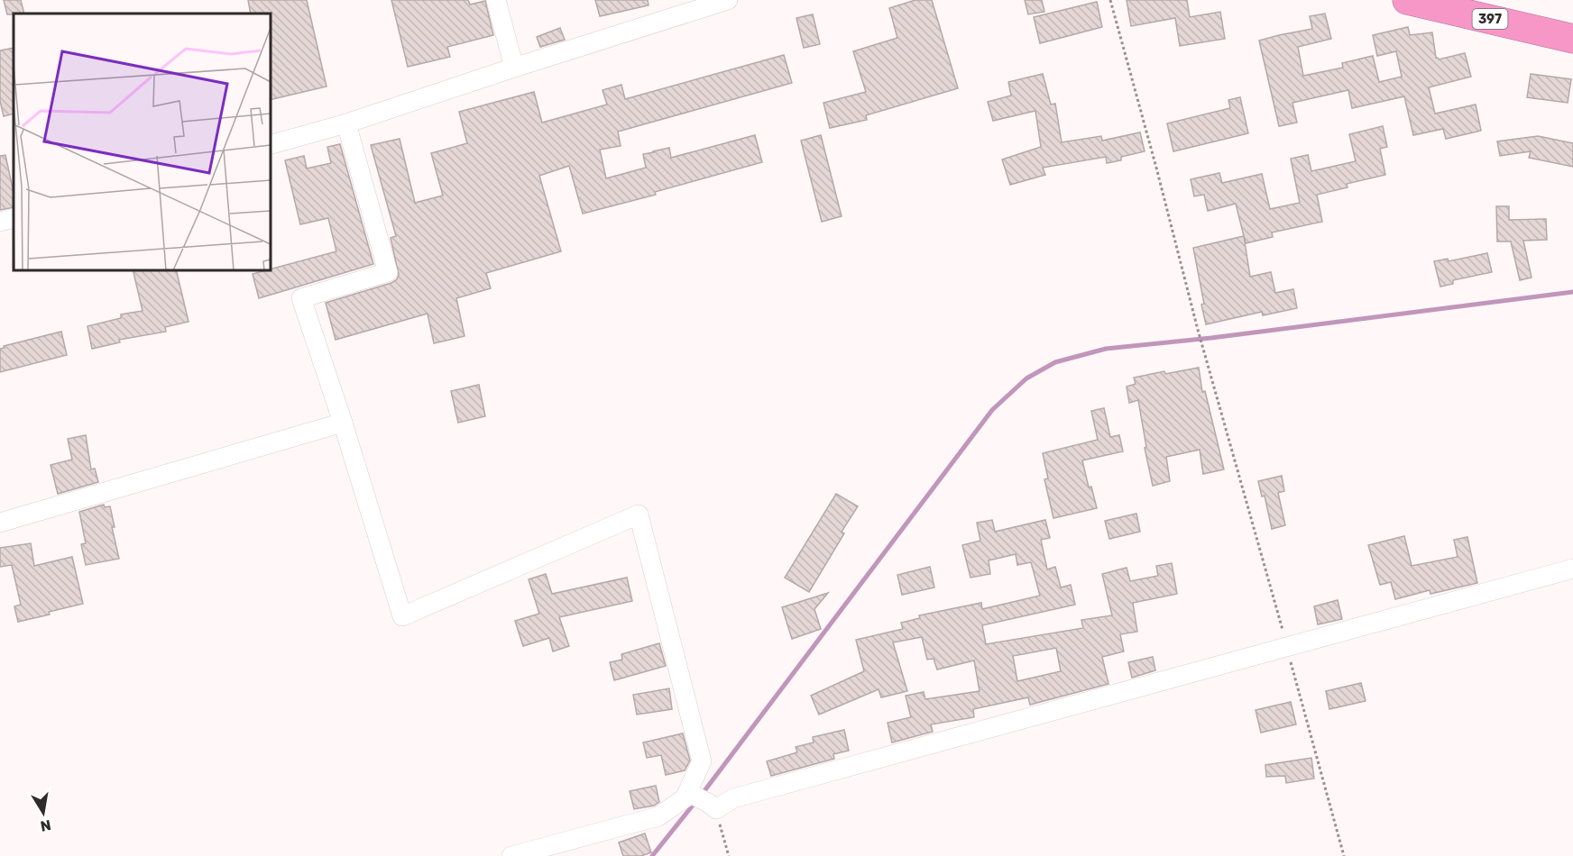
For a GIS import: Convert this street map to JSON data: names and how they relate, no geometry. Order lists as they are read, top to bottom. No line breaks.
{"streets":{"highway":["397"]},"north":"bottom"}
